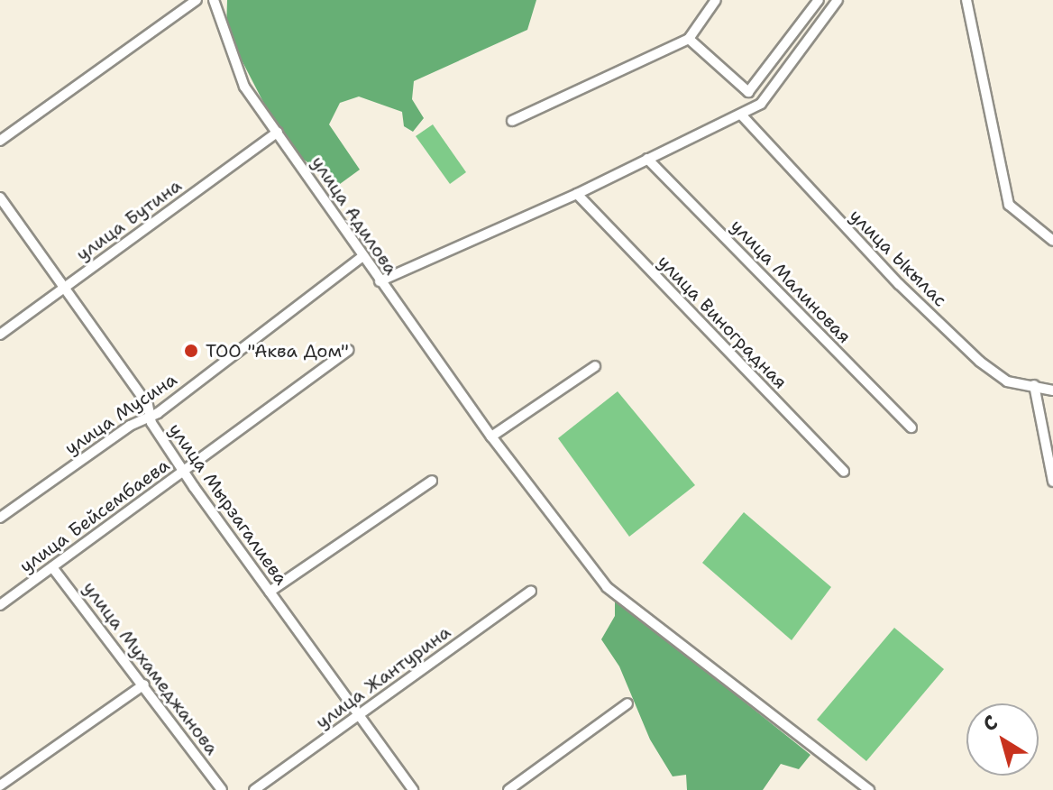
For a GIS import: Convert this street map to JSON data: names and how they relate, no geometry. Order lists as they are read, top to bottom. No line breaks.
{"streets":{"street":["улица Адилова","улица Бутина","улица Ыкылас","улица Малиновая","улица Виноградная","улица Мусина","улица Мырзагалиева","улица Бейсембаева","улица Мухамеджанова","улица Жантурина"]},"crossings":[["улица Адилова","улица Бутина"],["улица Адилова","улица Мусина"],["улица Бутина","улица Мырзагалиева"],["улица Мусина","улица Мырзагалиева"],["улица Мырзагалиева","улица Бейсембаева"],["улица Мырзагалиева","улица Жантурина"],["улица Бейсембаева","улица Мухамеджанова"]],"places":["ТОО \"Аква Дом\""],"north":"top left"}
